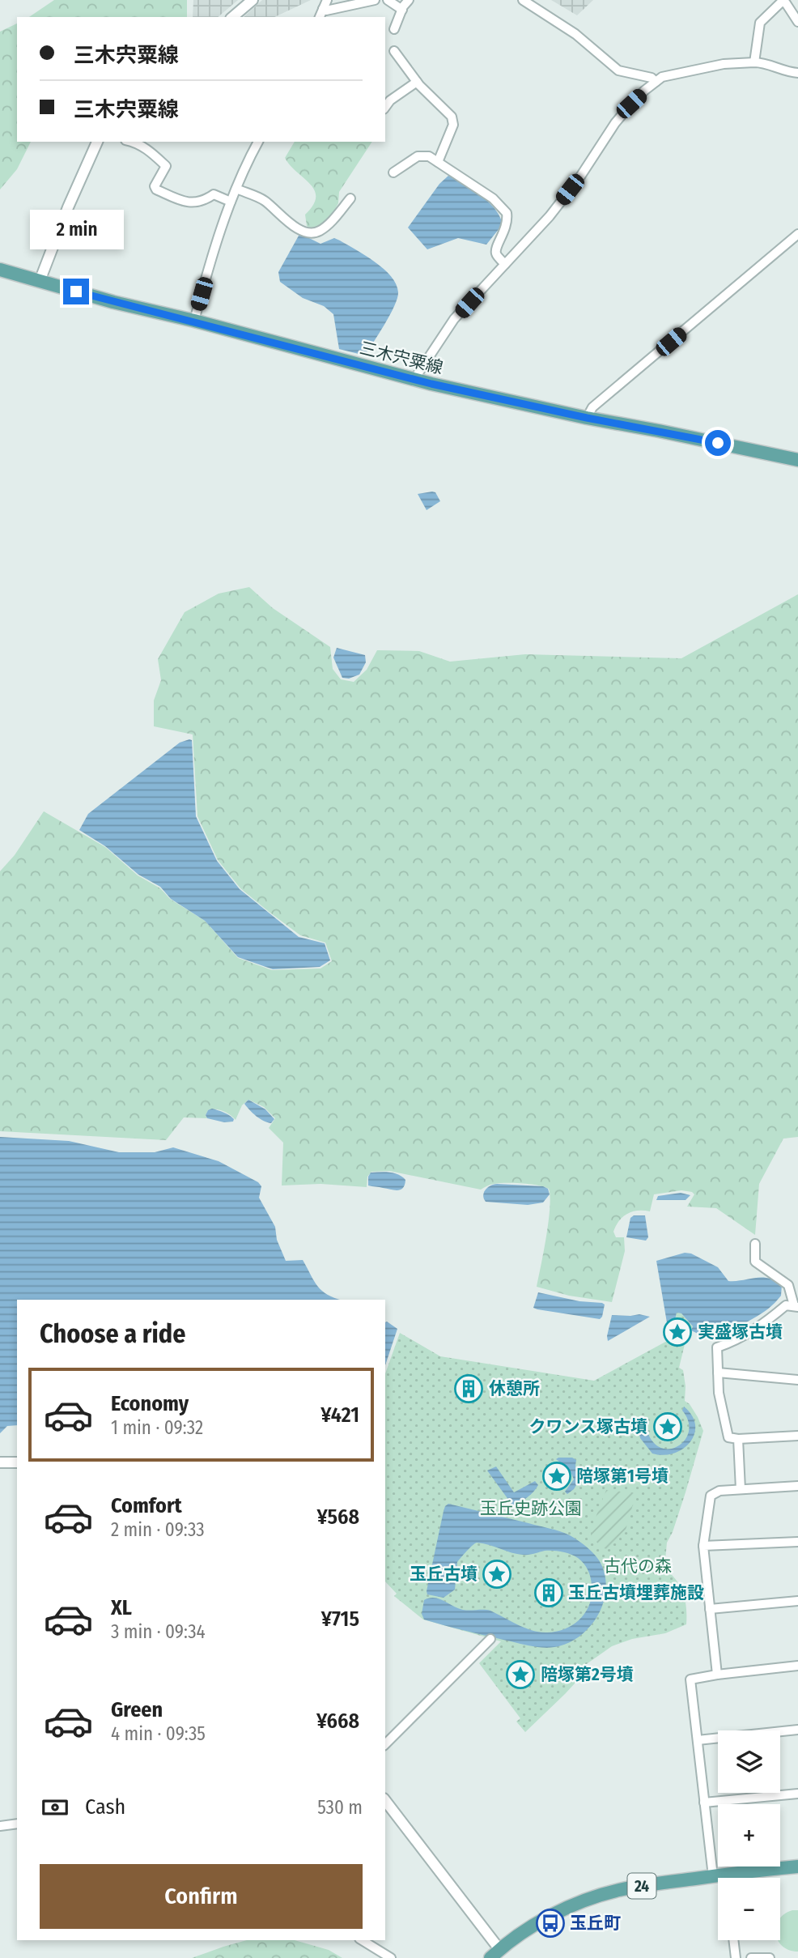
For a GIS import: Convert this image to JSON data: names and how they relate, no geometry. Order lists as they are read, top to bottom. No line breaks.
{"streets":{"main road":["三木宍粟線","24"]},"parks":["玉丘史跡公園","古代の森"],"places":{"place":["実盛塚古墳","クワンス塚古墳","陪塚第1号墳","玉丘古墳","陪塚第2号墳"],"building":["休憩所","玉丘古墳埋葬施設"],"bus stop":["玉丘町"]},"page":{"banner":["三木宍粟線","三木宍粟線"],"bubble":"2 min","heading":"Choose a ride","list":[{"name":"Economy","note":"1 min · 09:32","value":"¥421"},{"name":"Comfort","note":"2 min · 09:33","value":"¥568"},{"name":"XL","note":"3 min · 09:34","value":"¥715"},{"name":"Green","note":"4 min · 09:35","value":"¥668"}],"map_buttons":["+","−"],"pay":["Cash","530 m"],"buttons":"Confirm"}}
